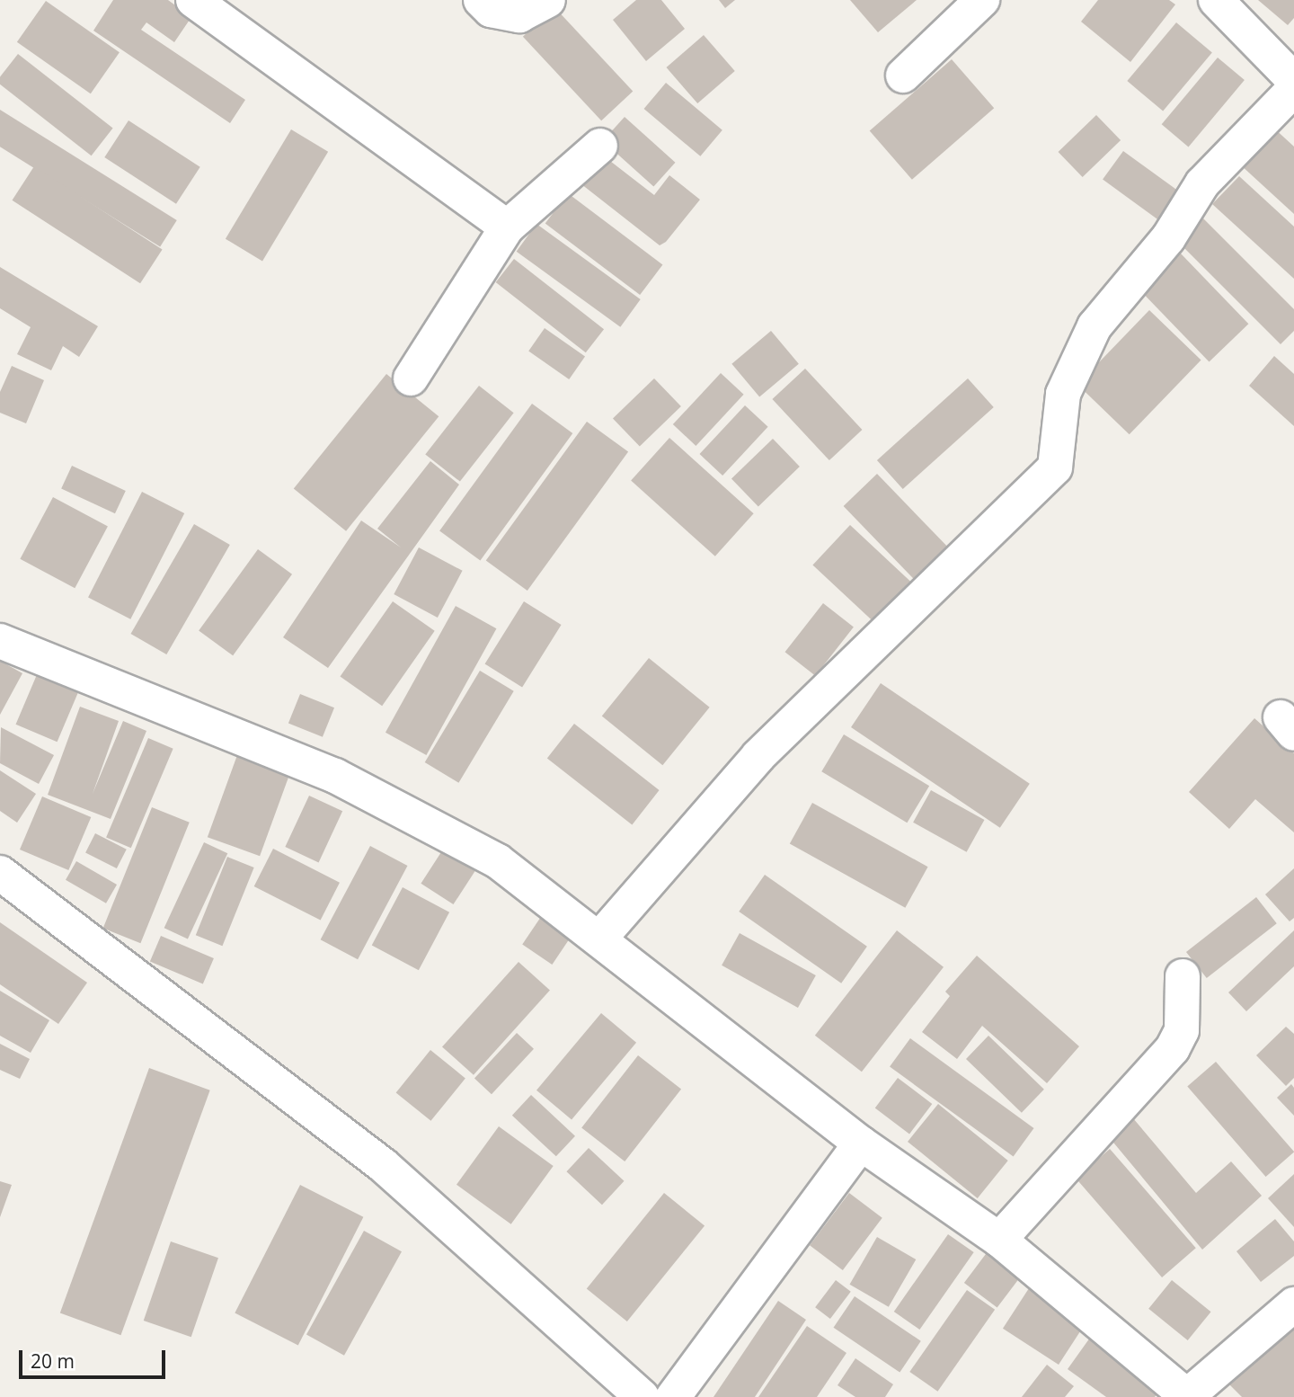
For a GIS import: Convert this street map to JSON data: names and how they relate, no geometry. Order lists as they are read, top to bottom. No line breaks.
{"scale_bar":"20 m"}
